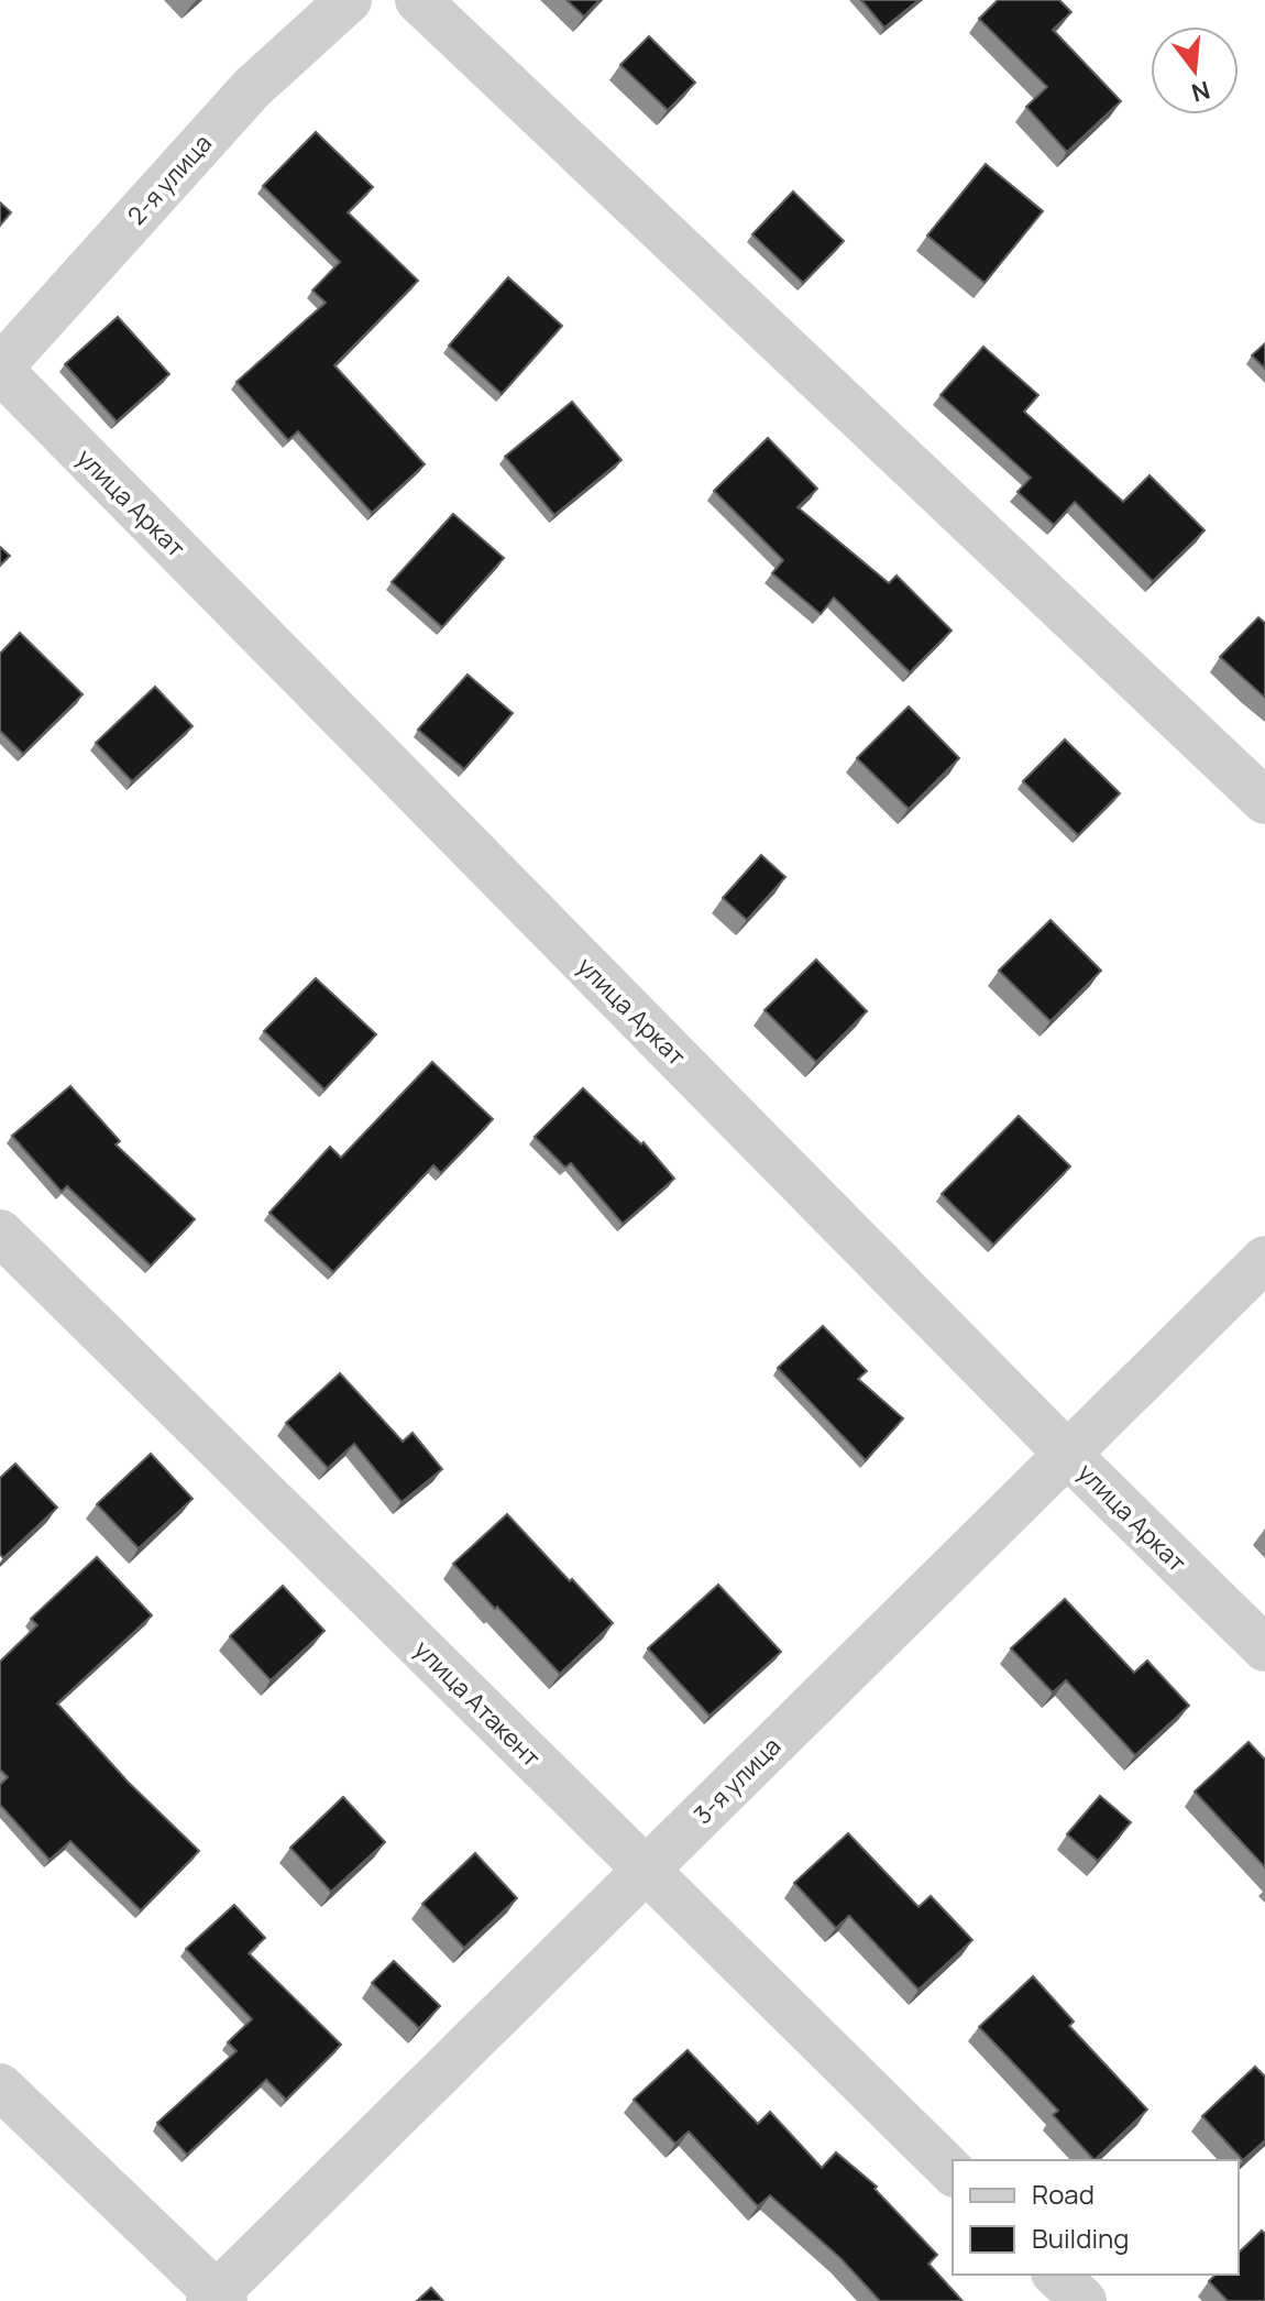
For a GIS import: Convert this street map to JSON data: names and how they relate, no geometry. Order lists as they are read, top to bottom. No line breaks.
{"streets":{"street":["2-я улица","улица Аркат","улица Атакент","3-я улица"]},"crossings":[["2-я улица","улица Аркат"],["улица Аркат","3-я улица"],["улица Атакент","3-я улица"]],"legend":["Road","Building"],"north":"bottom"}
